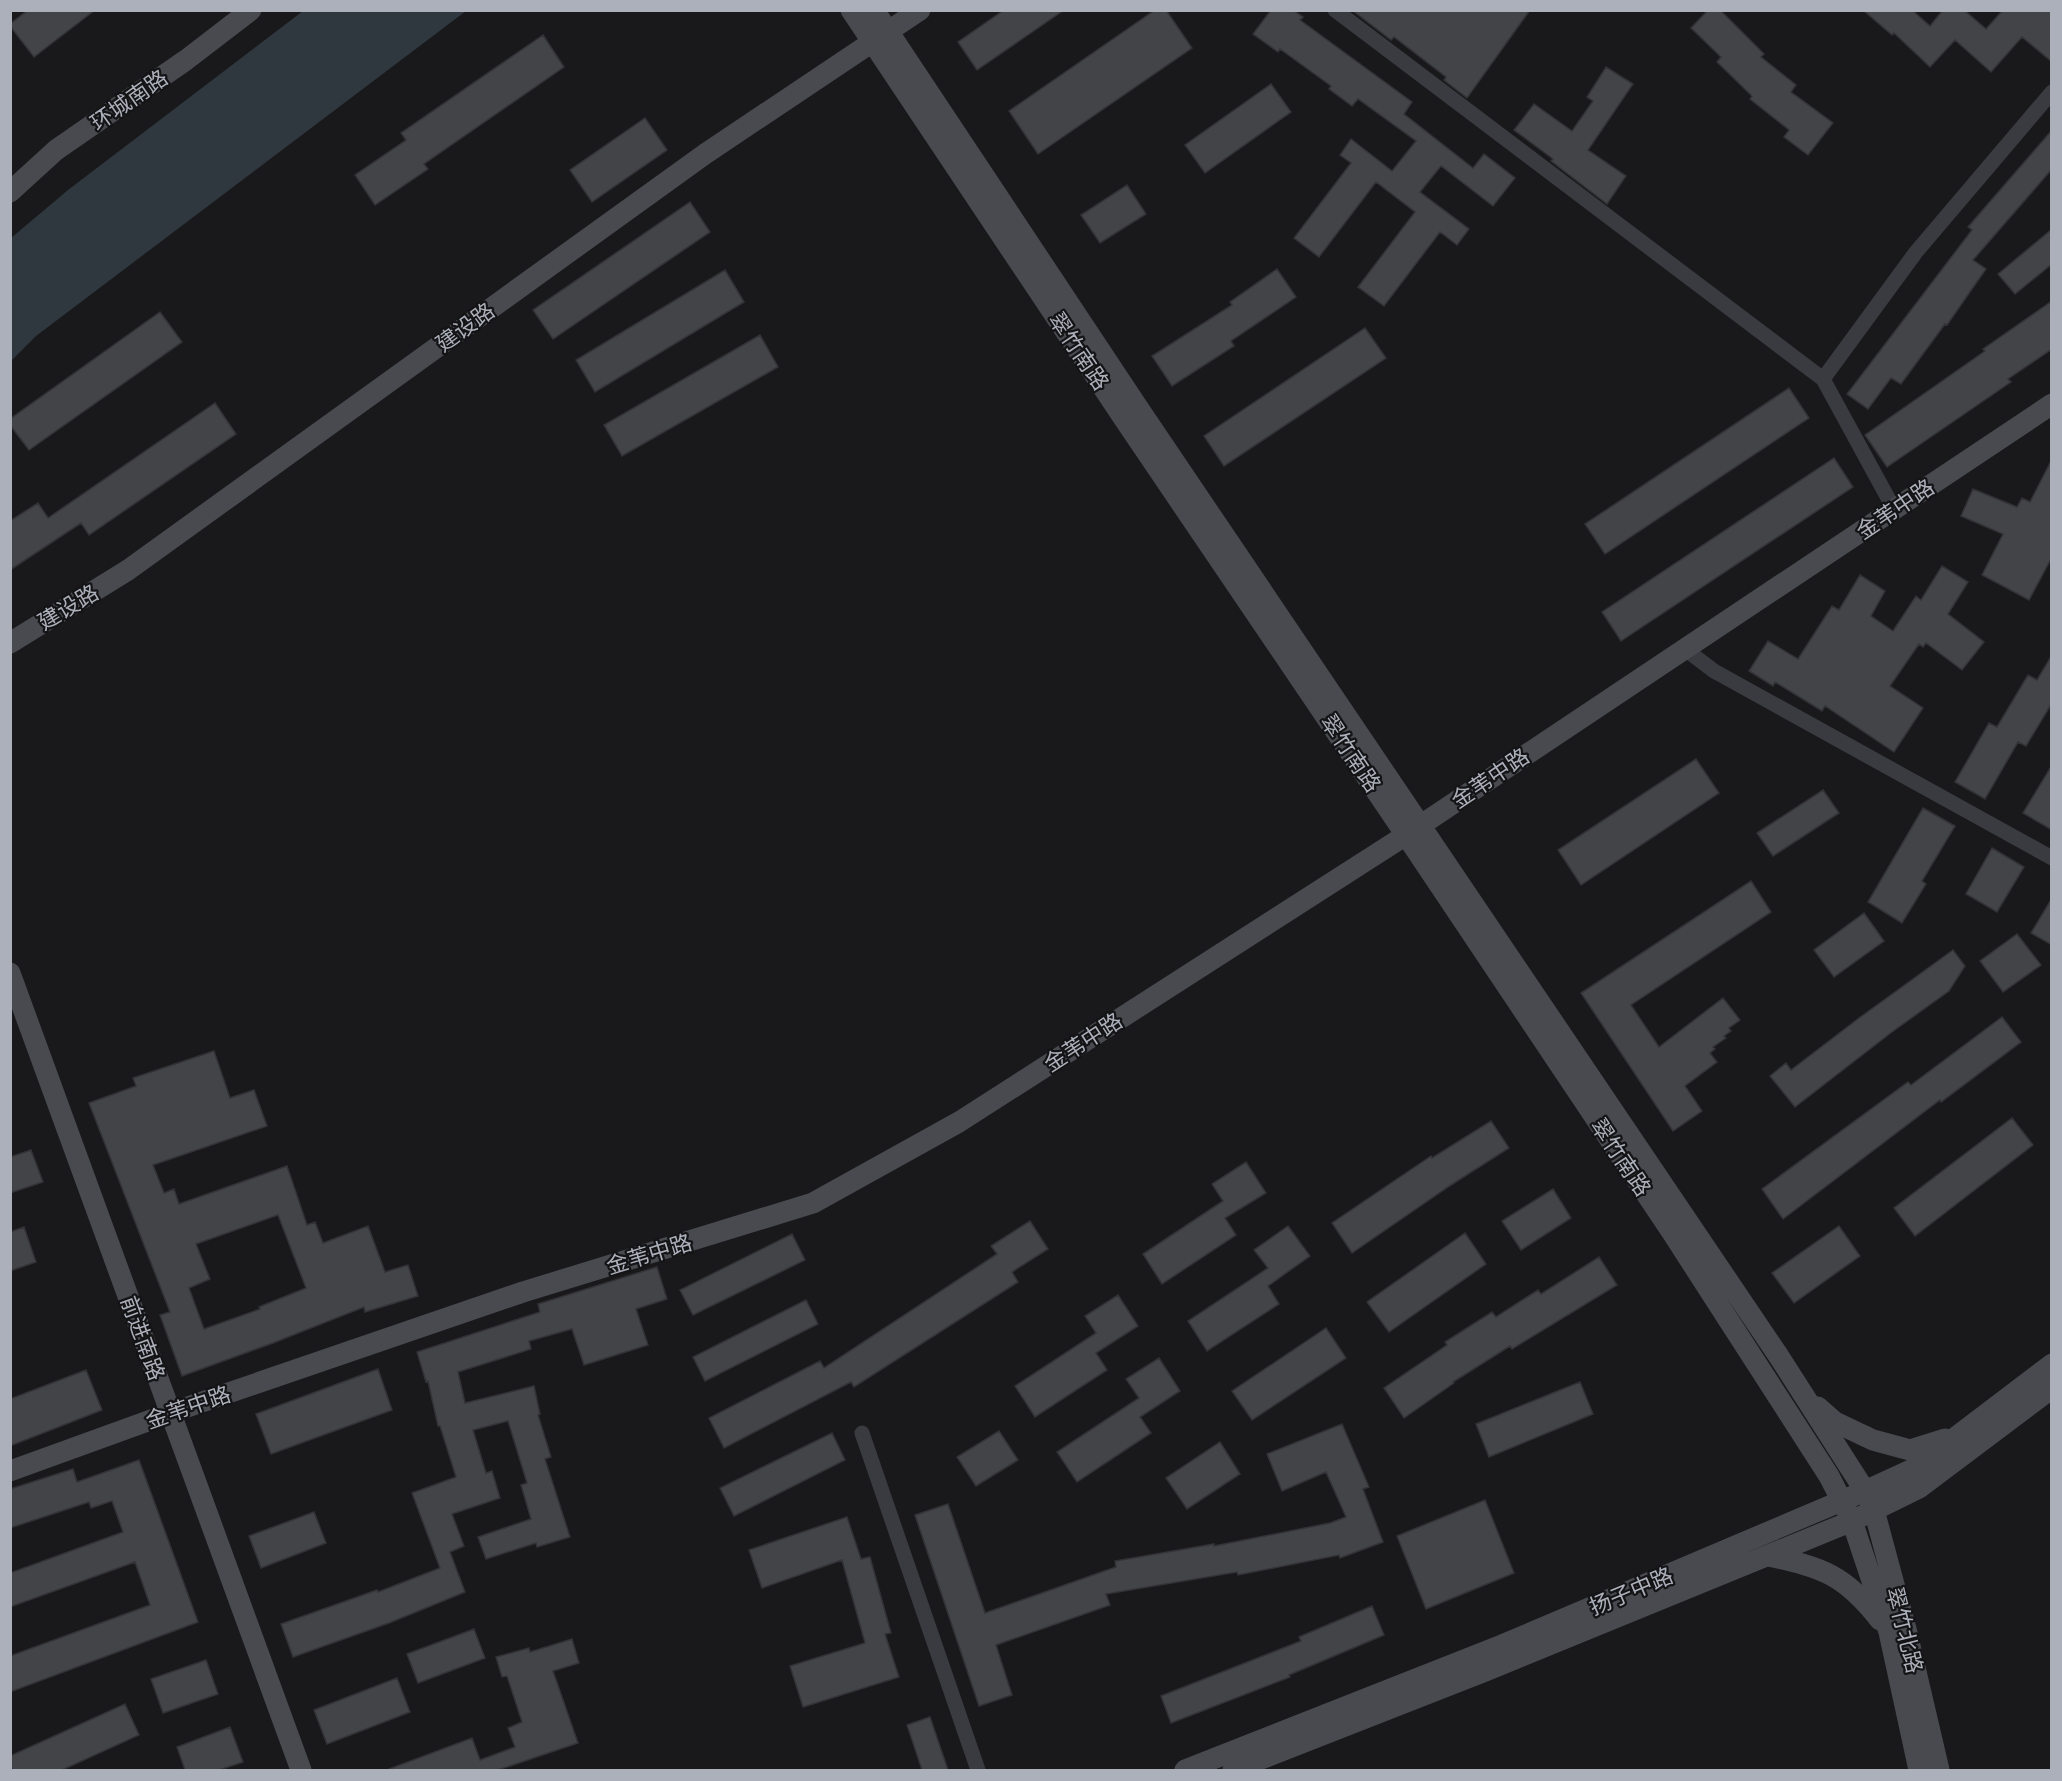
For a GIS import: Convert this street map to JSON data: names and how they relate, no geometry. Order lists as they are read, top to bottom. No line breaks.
{"streets":{"main road":["环城南路","建设路","翠竹南路","金苇中路","前进南路","扬子中路","翠竹北路"]},"crossings":[["建设路","翠竹南路"],["翠竹南路","金苇中路"],["翠竹南路","扬子中路"],["翠竹南路","翠竹北路"],["金苇中路","前进南路"],["扬子中路","翠竹北路"]]}
